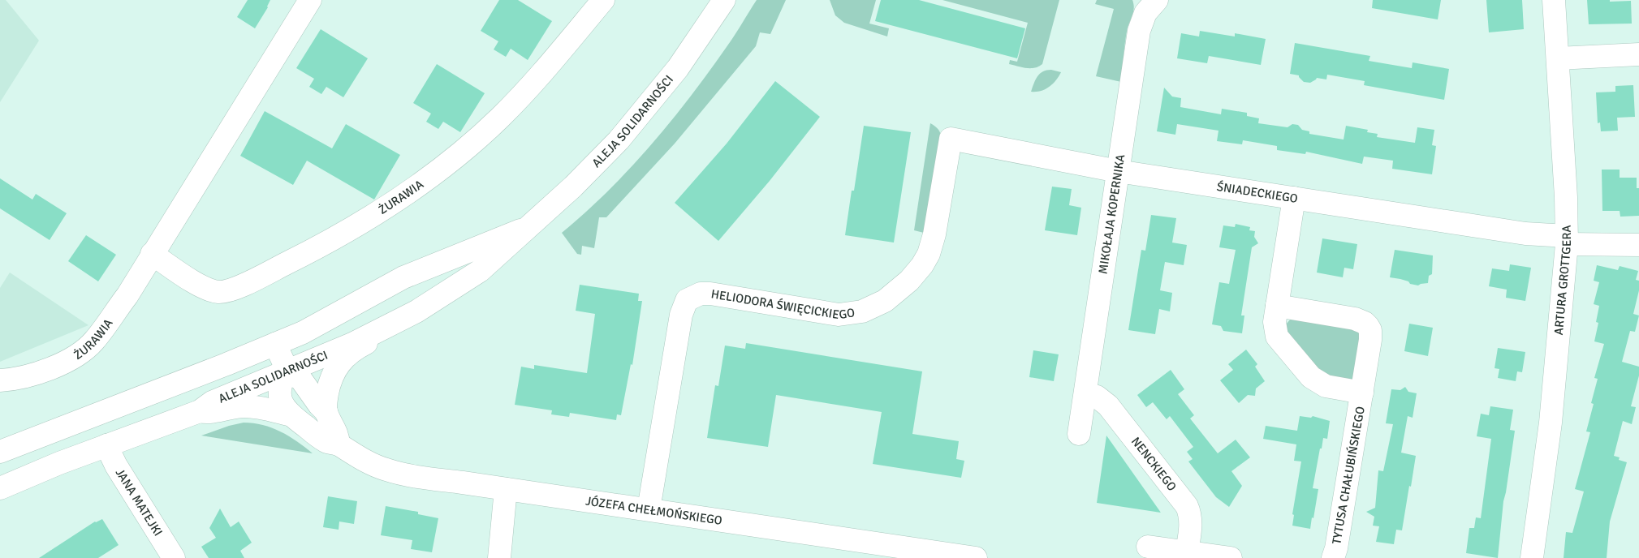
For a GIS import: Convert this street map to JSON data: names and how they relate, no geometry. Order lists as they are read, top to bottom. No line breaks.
{"streets":{"street":["ALEJA SOLIDARNOŚCI","ŚNIADECKIEGO","ŻURAWIA","MIKOŁAJA KOPERNIKA","ARTURA GROTTGERA","HELIODORA ŚWIĘCICKIEGO","NENCKIEGO","TYTUSA CHAŁUBIŃSKIEGO","JANA MATEJKI","JÓZEFA CHEŁMOŃSKIEGO"]},"crossings":[["ALEJA SOLIDARNOŚCI","JANA MATEJKI"],["ALEJA SOLIDARNOŚCI","JÓZEFA CHEŁMOŃSKIEGO"],["ŚNIADECKIEGO","MIKOŁAJA KOPERNIKA"],["ŚNIADECKIEGO","ARTURA GROTTGERA"],["ŚNIADECKIEGO","HELIODORA ŚWIĘCICKIEGO"],["ŚNIADECKIEGO","TYTUSA CHAŁUBIŃSKIEGO"],["MIKOŁAJA KOPERNIKA","NENCKIEGO"],["HELIODORA ŚWIĘCICKIEGO","JÓZEFA CHEŁMOŃSKIEGO"]]}
